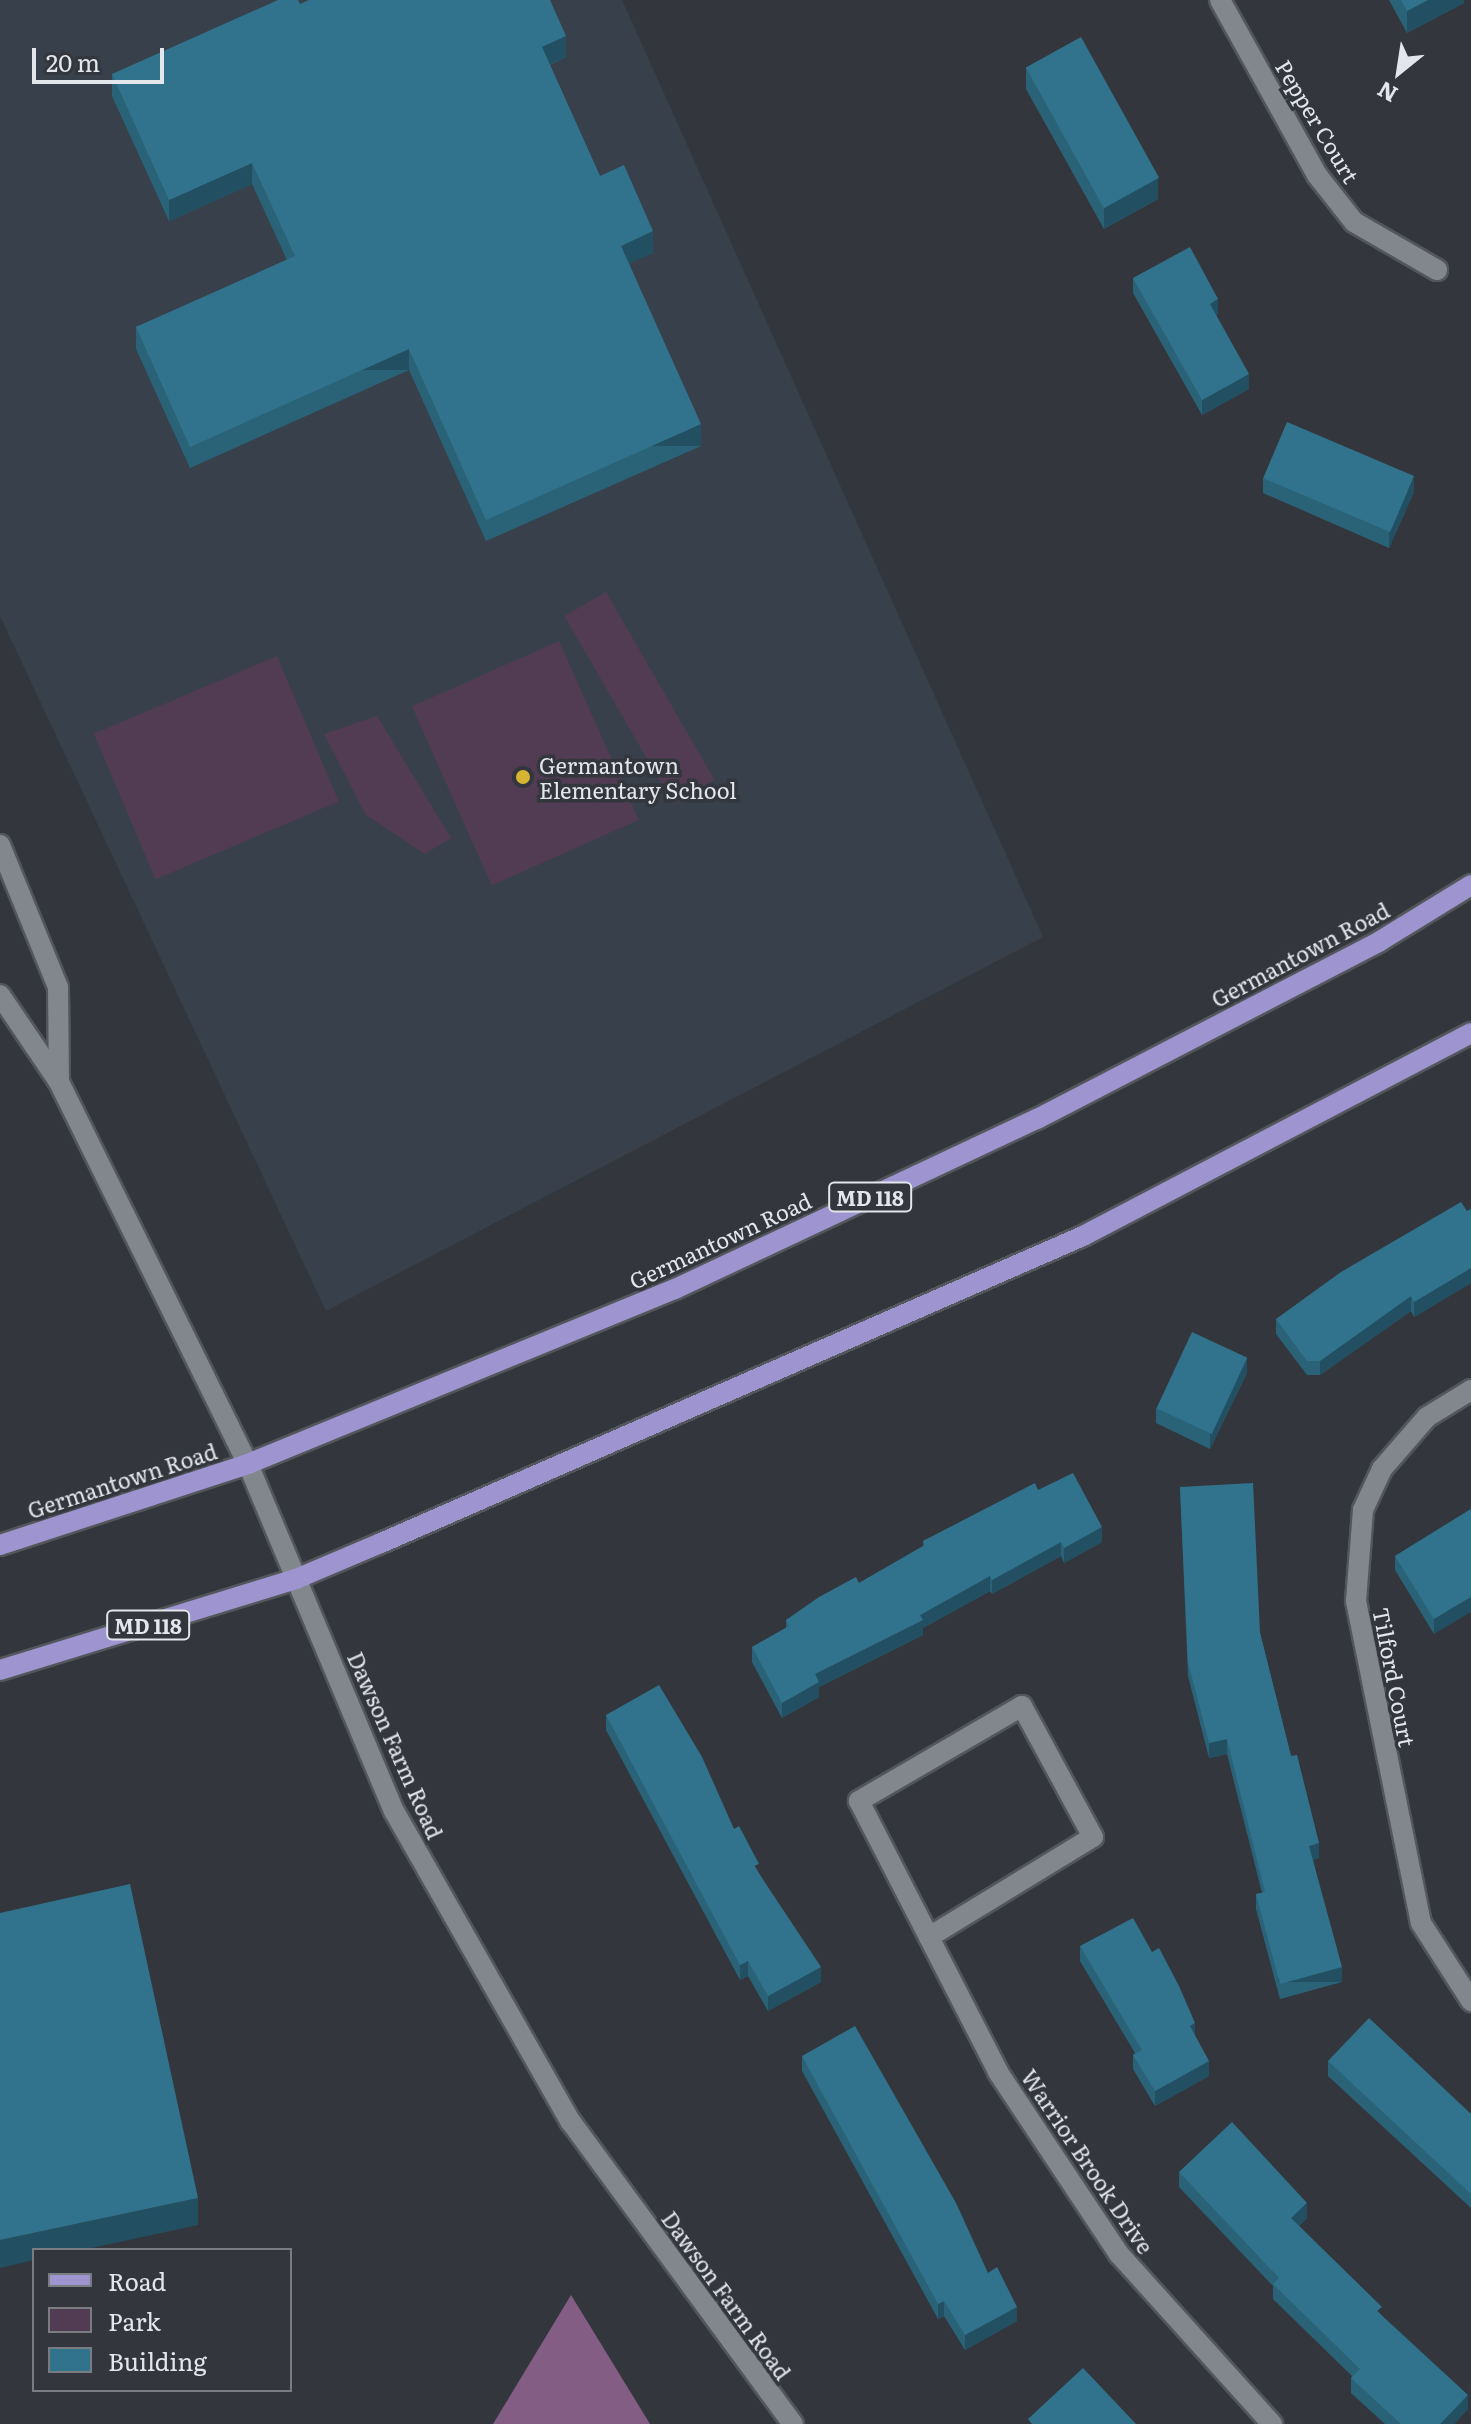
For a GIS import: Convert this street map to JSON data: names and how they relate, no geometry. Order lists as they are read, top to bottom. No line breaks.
{"streets":{"main road":["Germantown Road","MD 118"],"street":["Pepper Court","Tilford Court","Dawson Farm Road","Warrior Brook Drive"]},"crossings":[["Germantown Road","Dawson Farm Road"],["MD 118","Dawson Farm Road"]],"places":["Germantown Elementary School"],"legend":["Road","Park","Building"],"scale_bar":"20 m","north":"bottom left"}
